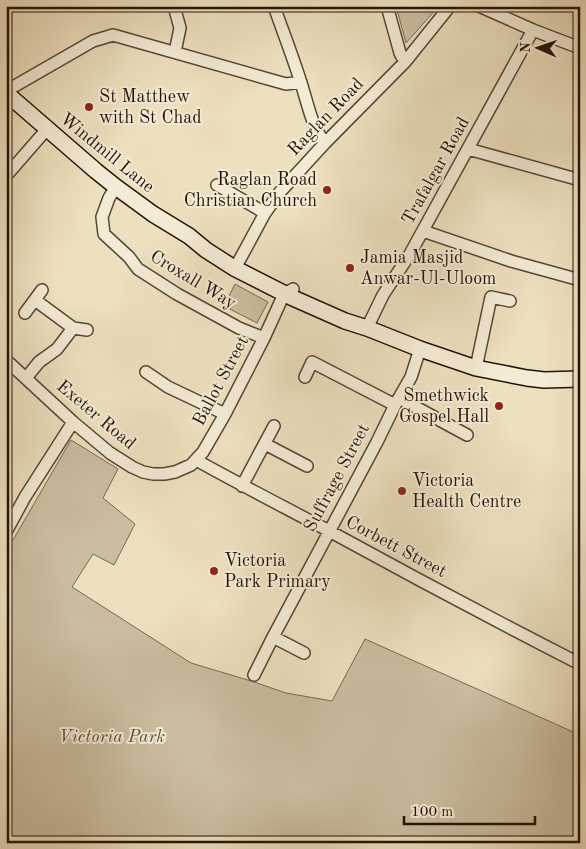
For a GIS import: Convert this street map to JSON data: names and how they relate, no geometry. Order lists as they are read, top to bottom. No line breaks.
{"streets":{"main road":["Windmill Lane"],"street":["Raglan Road","Trafalgar Road","Croxall Way","Ballot Street","Exeter Road","Suffrage Street","Corbett Street"]},"crossings":[["Raglan Road","Windmill Lane"],["Windmill Lane","Trafalgar Road"],["Windmill Lane","Croxall Way"],["Windmill Lane","Ballot Street"],["Windmill Lane","Suffrage Street"],["Croxall Way","Ballot Street"],["Ballot Street","Exeter Road"],["Ballot Street","Corbett Street"],["Suffrage Street","Corbett Street"]],"parks":["Victoria Park"],"places":["St Matthew with St Chad","Raglan Road Christian Church","Jamia Masjid Anwar-Ul-Uloom","Smethwick Gospel Hall","Victoria Health Centre","Victoria Park Primary"],"scale_bar":"100 m","north":"left"}
